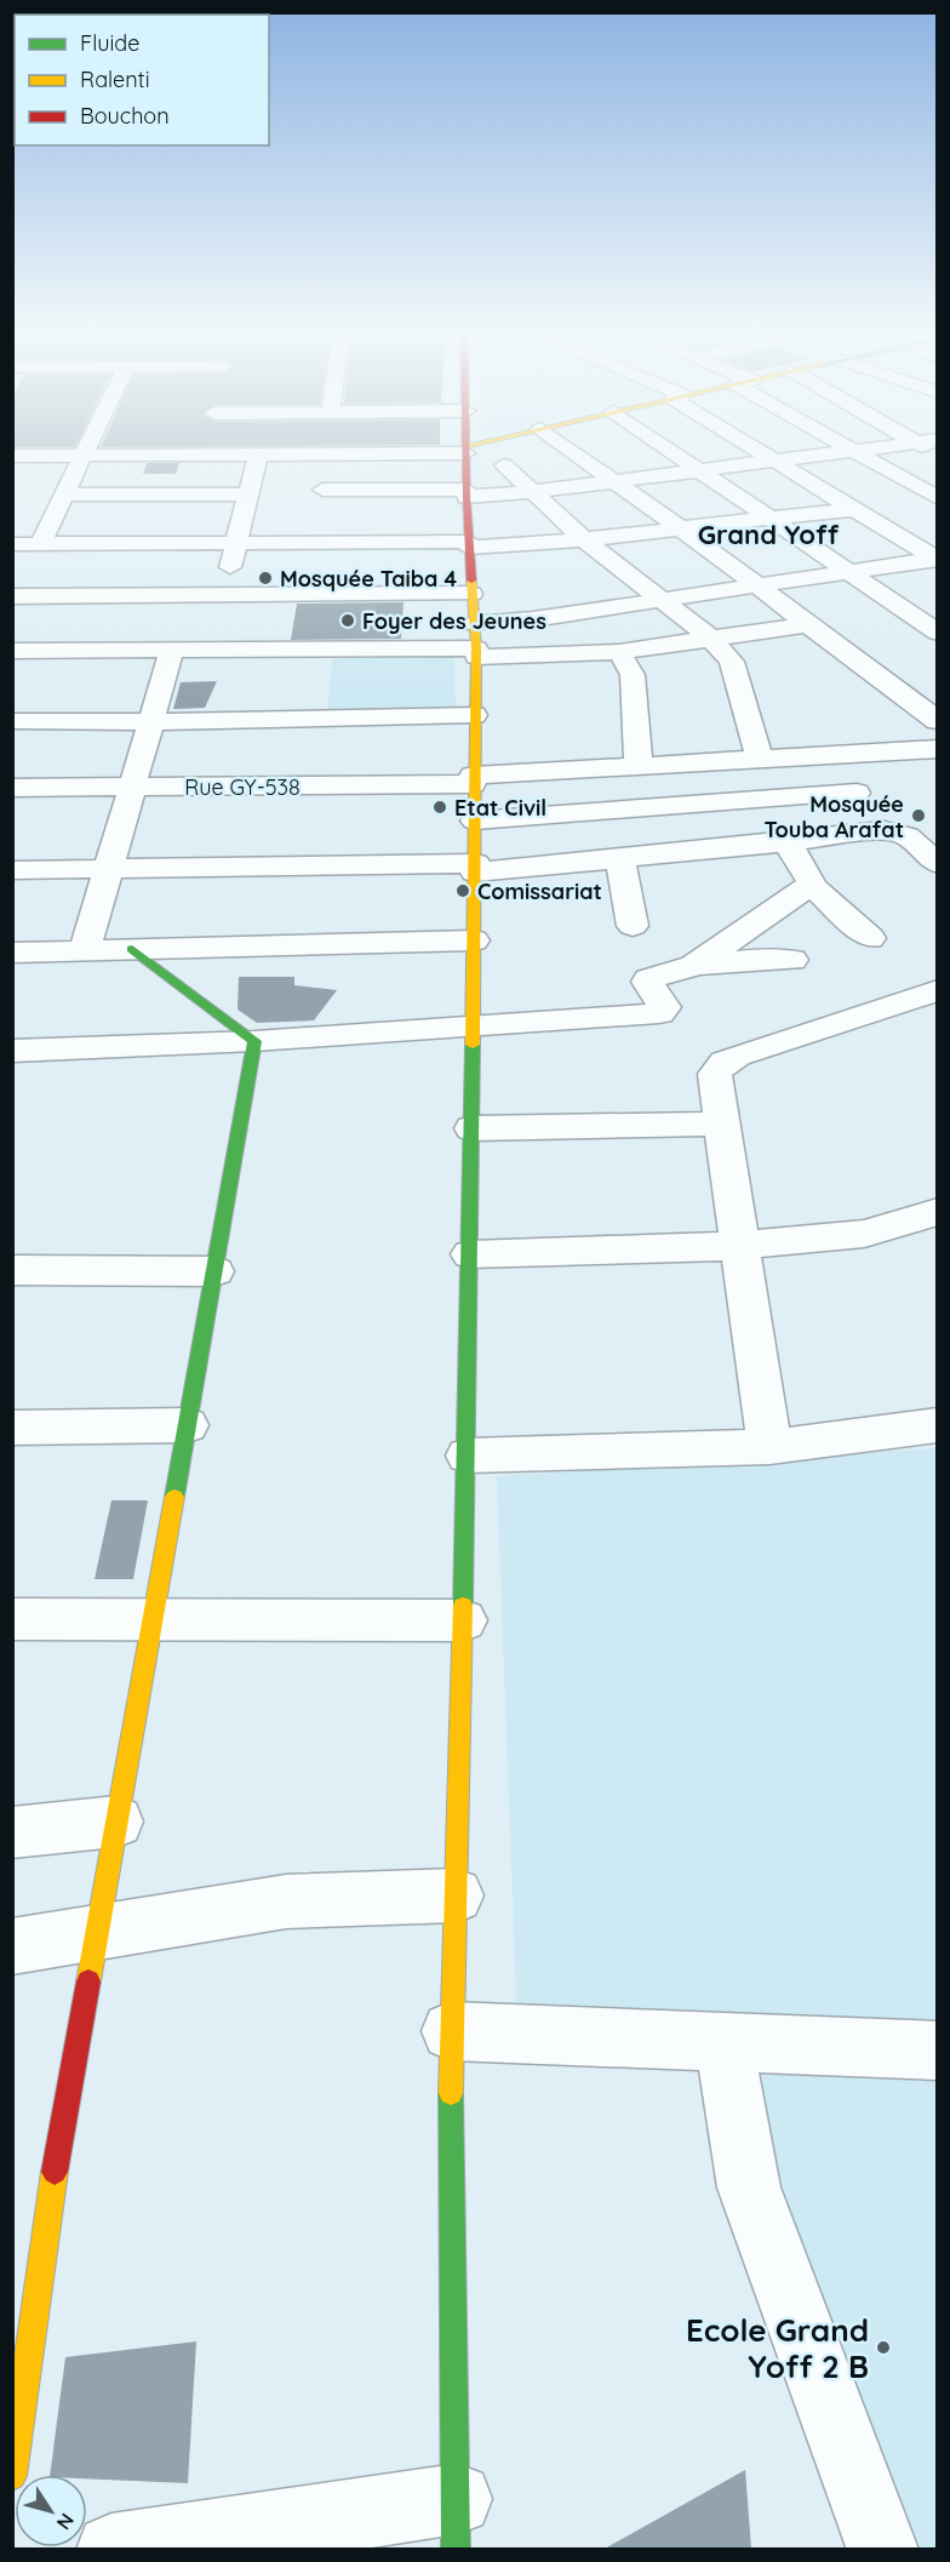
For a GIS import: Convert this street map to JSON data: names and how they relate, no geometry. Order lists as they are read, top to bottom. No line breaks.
{"streets":{"street":["Rue GY-538"]},"districts":["Grand Yoff"],"places":["Mosquée Taiba 4","Foyer des Jeunes","Etat Civil","Mosquée Touba Arafat","Comissariat","Ecole Grand Yoff 2 B"],"legend":["Fluide","Ralenti","Bouchon"],"north":"bottom right"}
